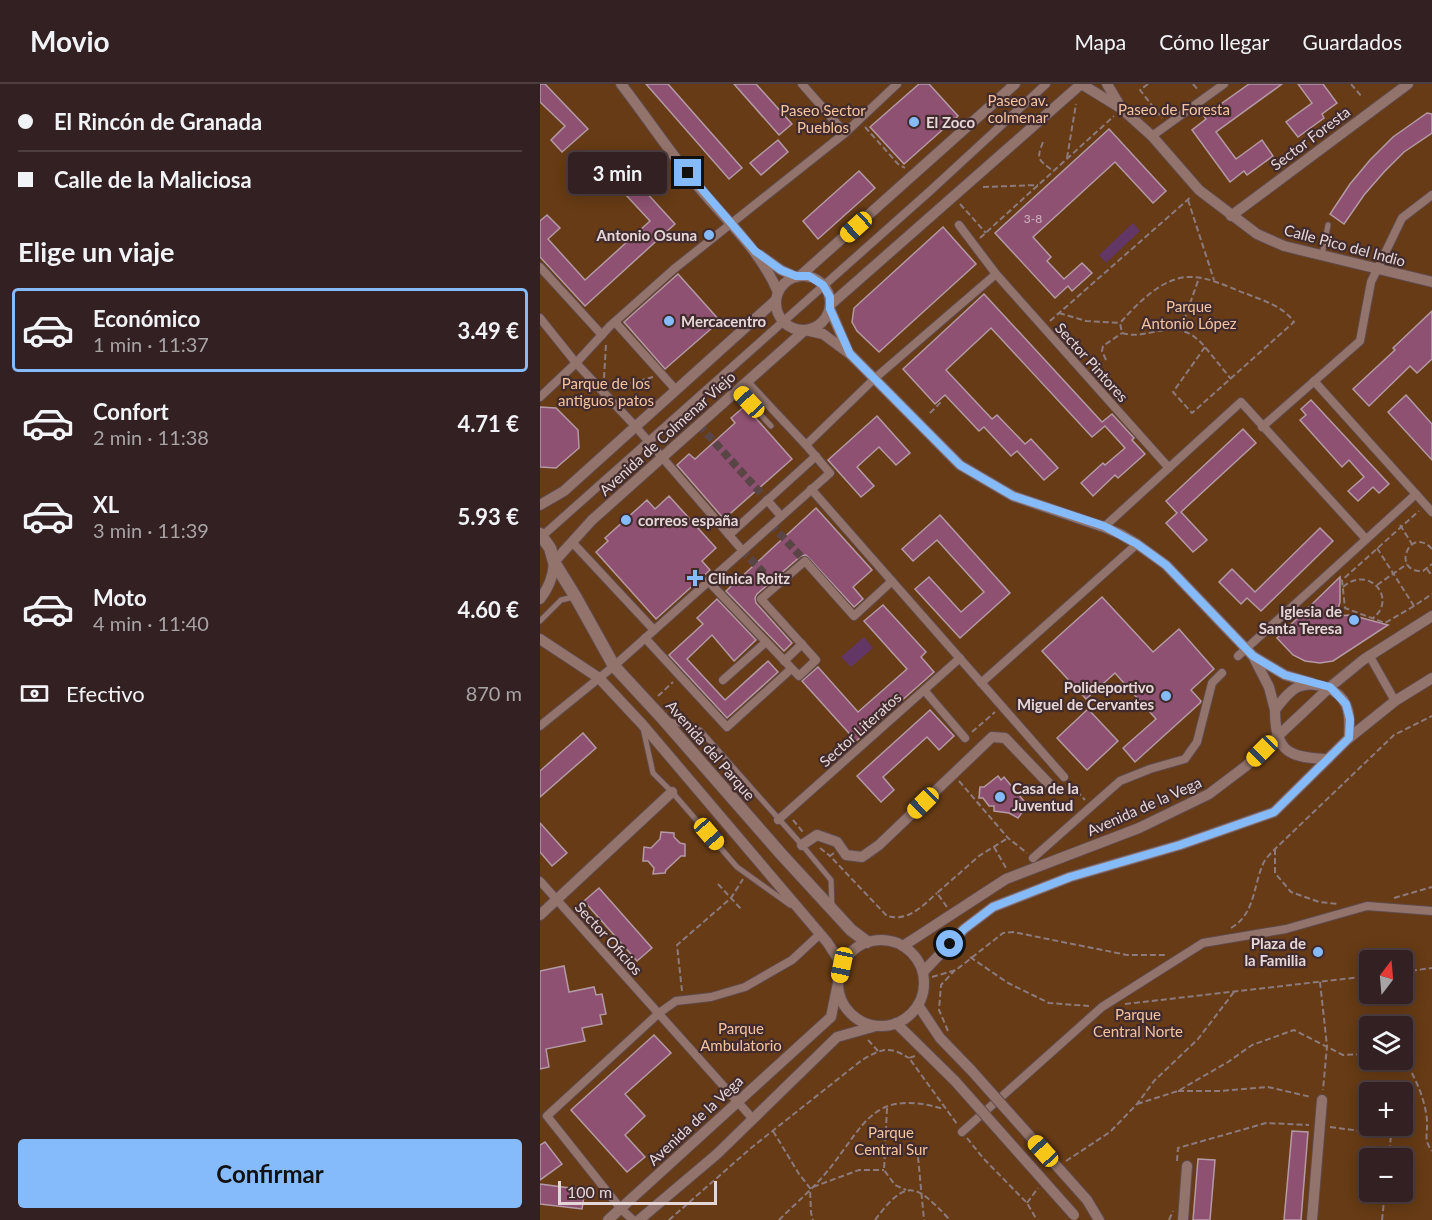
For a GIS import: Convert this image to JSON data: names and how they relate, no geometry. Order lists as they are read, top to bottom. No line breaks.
{"streets":{"street":["Sector Foresta","Calle Pico del Indio","Sector Pintores","Avenida de Colmenar Viejo","Sector Literatos","Avenida del Parque","Avenida de la Vega","Sector Oficios"]},"crossings":[["Sector Foresta","Calle Pico del Indio"],["Avenida de Colmenar Viejo","Avenida del Parque"],["Avenida del Parque","Avenida de la Vega"],["Avenida de la Vega","Sector Oficios"]],"parks":["Paseo av. colmenar","Paseo de Foresta","Paseo Sector Pueblos","Parque Antonio López","Parque de los antiguos patos","Parque Central Norte","Parque Ambulatorio","Parque Central Sur"],"places":{"other":["El Zoco","Antonio Osuna","Mercacentro","correos españa","Iglesia de Santa Teresa","Polideportivo Miguel de Cervantes","Casa de la Juventud","Plaza de la Familia"],"health":["Clinica Roitz"]},"house_numbers":["3-8"],"scale_bar":"100 m","north":"top","page":{"header":"Movio","nav":["Mapa","Cómo llegar","Guardados"],"banner":["El Rincón de Granada","Calle de la Maliciosa"],"bubble":"3 min","heading":"Elige un viaje","list":[{"name":"Económico","note":"1 min · 11:37","value":"3.49 €"},{"name":"Confort","note":"2 min · 11:38","value":"4.71 €"},{"name":"XL","note":"3 min · 11:39","value":"5.93 €"},{"name":"Moto","note":"4 min · 11:40","value":"4.60 €"}],"pay":["Efectivo","870 m"],"map_buttons":["+","−"],"buttons":"Confirmar","scale":"100 m"}}
